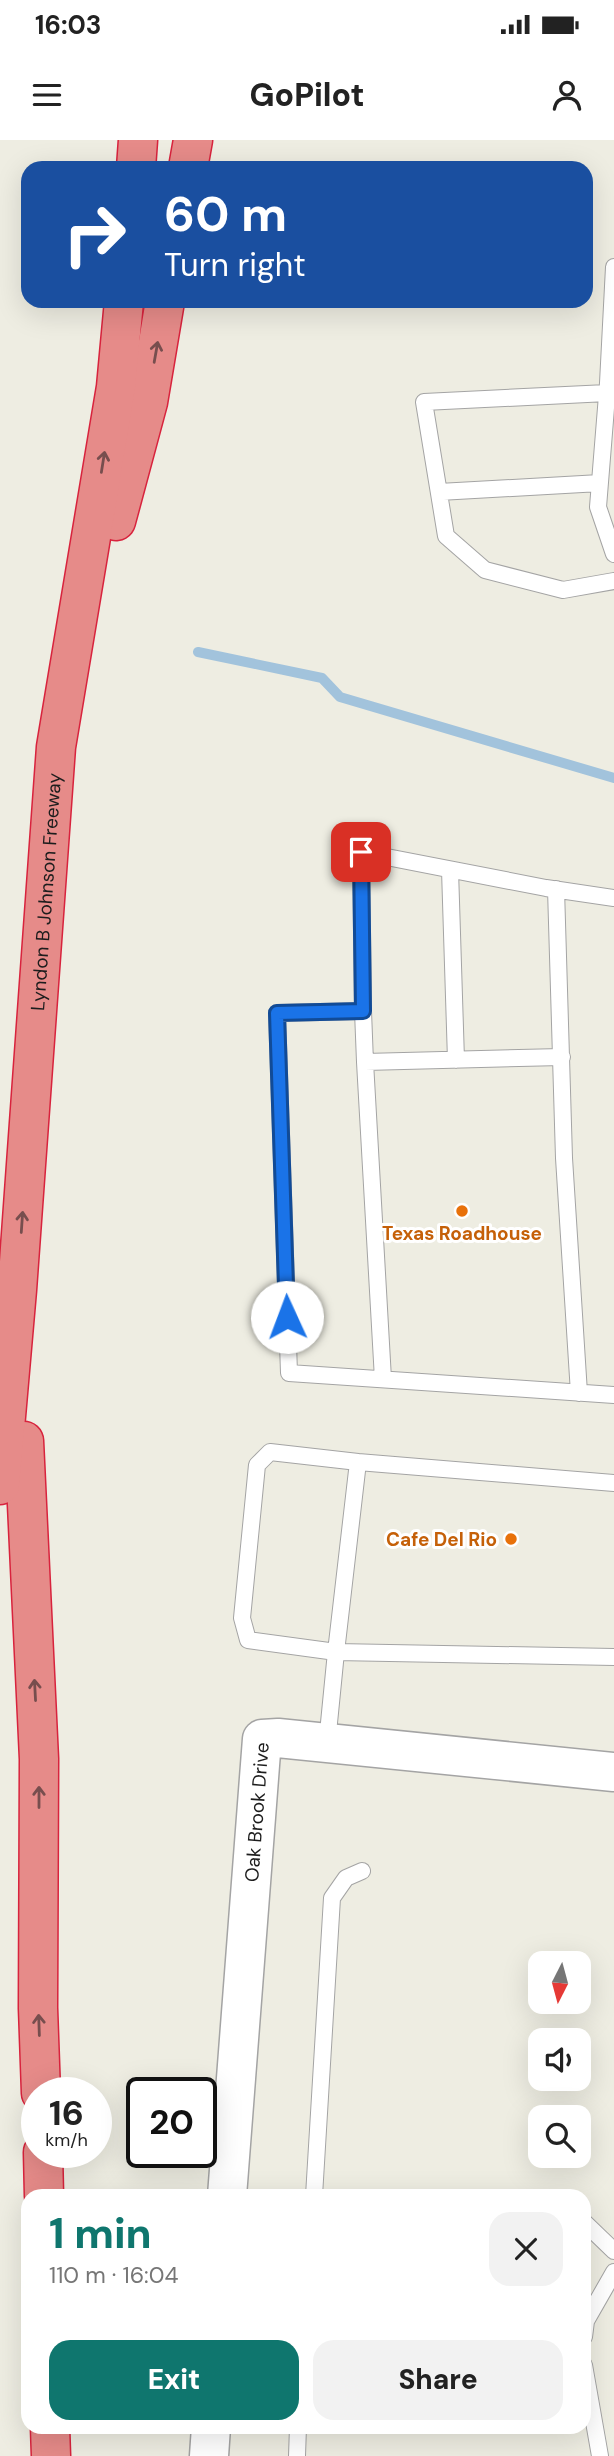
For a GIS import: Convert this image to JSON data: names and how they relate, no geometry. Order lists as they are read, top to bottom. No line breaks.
{"streets":{"highway":["Lyndon B Johnson Freeway"],"street":["Oak Brook Drive"]},"places":["Texas Roadhouse","Cafe Del Rio"],"north":"bottom","page":{"status":"16:03","header":"GoPilot","turn":["60 m","Turn right"],"speed":"16 km/h","limit":"20","heading":["1 min","110 m · 16:04"],"buttons":["Exit","Share"]}}
